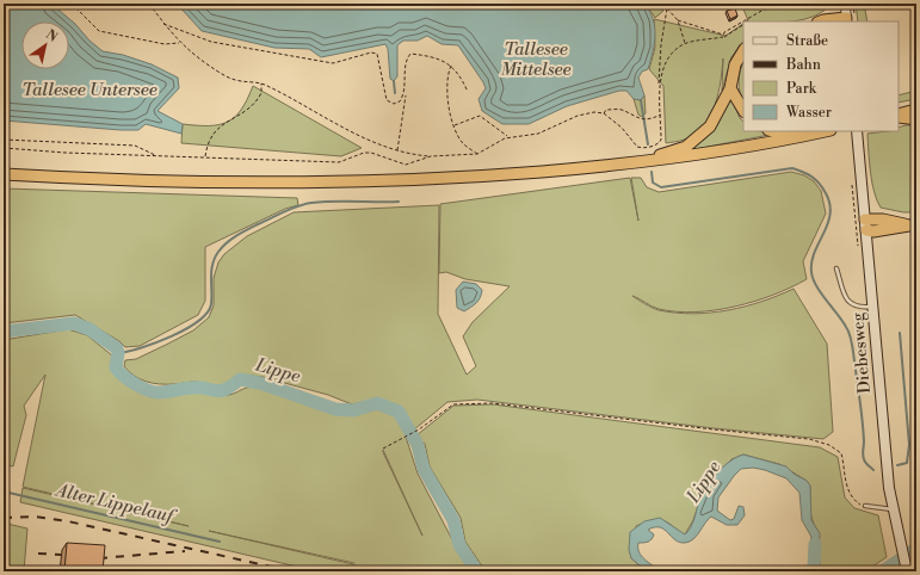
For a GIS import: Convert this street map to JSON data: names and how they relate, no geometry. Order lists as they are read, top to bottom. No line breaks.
{"streets":{"main road":["Diebesweg"]},"water":["Tallesee Mittelsee","Tallesee Untersee","Lippe","Alter Lippelauf"],"legend":["Straße","Bahn","Park","Wasser"],"north":"top right"}
